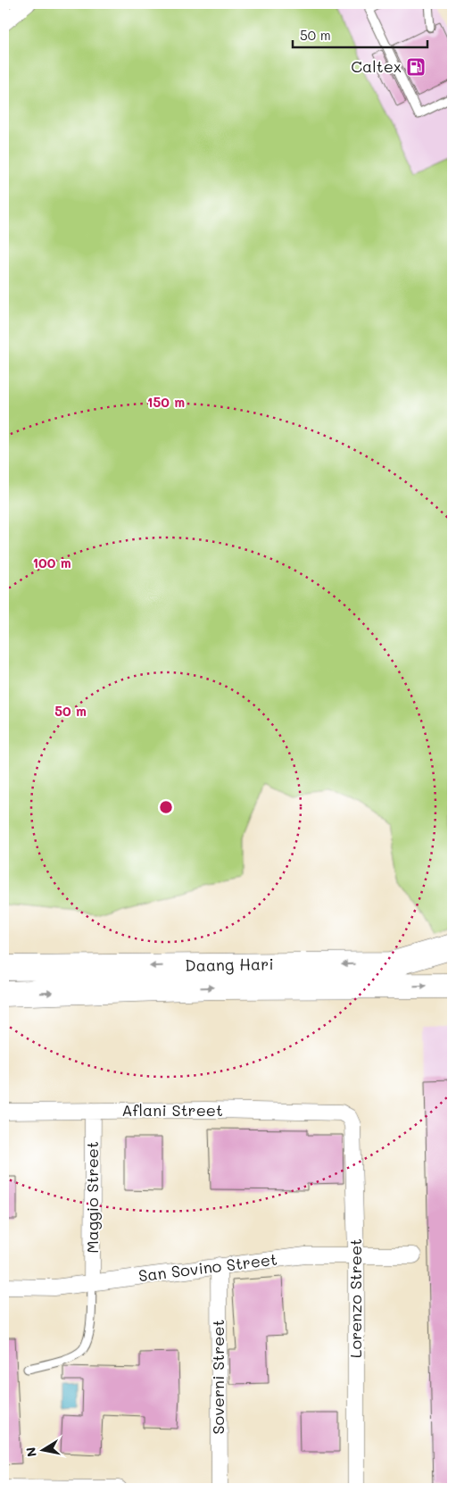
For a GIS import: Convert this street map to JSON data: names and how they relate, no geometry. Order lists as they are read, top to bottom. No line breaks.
{"streets":{"main road":["Daang Hari"],"street":["Aflani Street","Maggio Street","San Sovino Street","Lorenzo Street","Soverni Street"]},"crossings":[["Aflani Street","Maggio Street"],["Aflani Street","Lorenzo Street"],["Maggio Street","San Sovino Street"],["San Sovino Street","Lorenzo Street"],["San Sovino Street","Soverni Street"]],"places":{"fuel station":["Caltex"]},"scale_bar":"50 m","north":"left","rings":["150 m","100 m","50 m"]}
